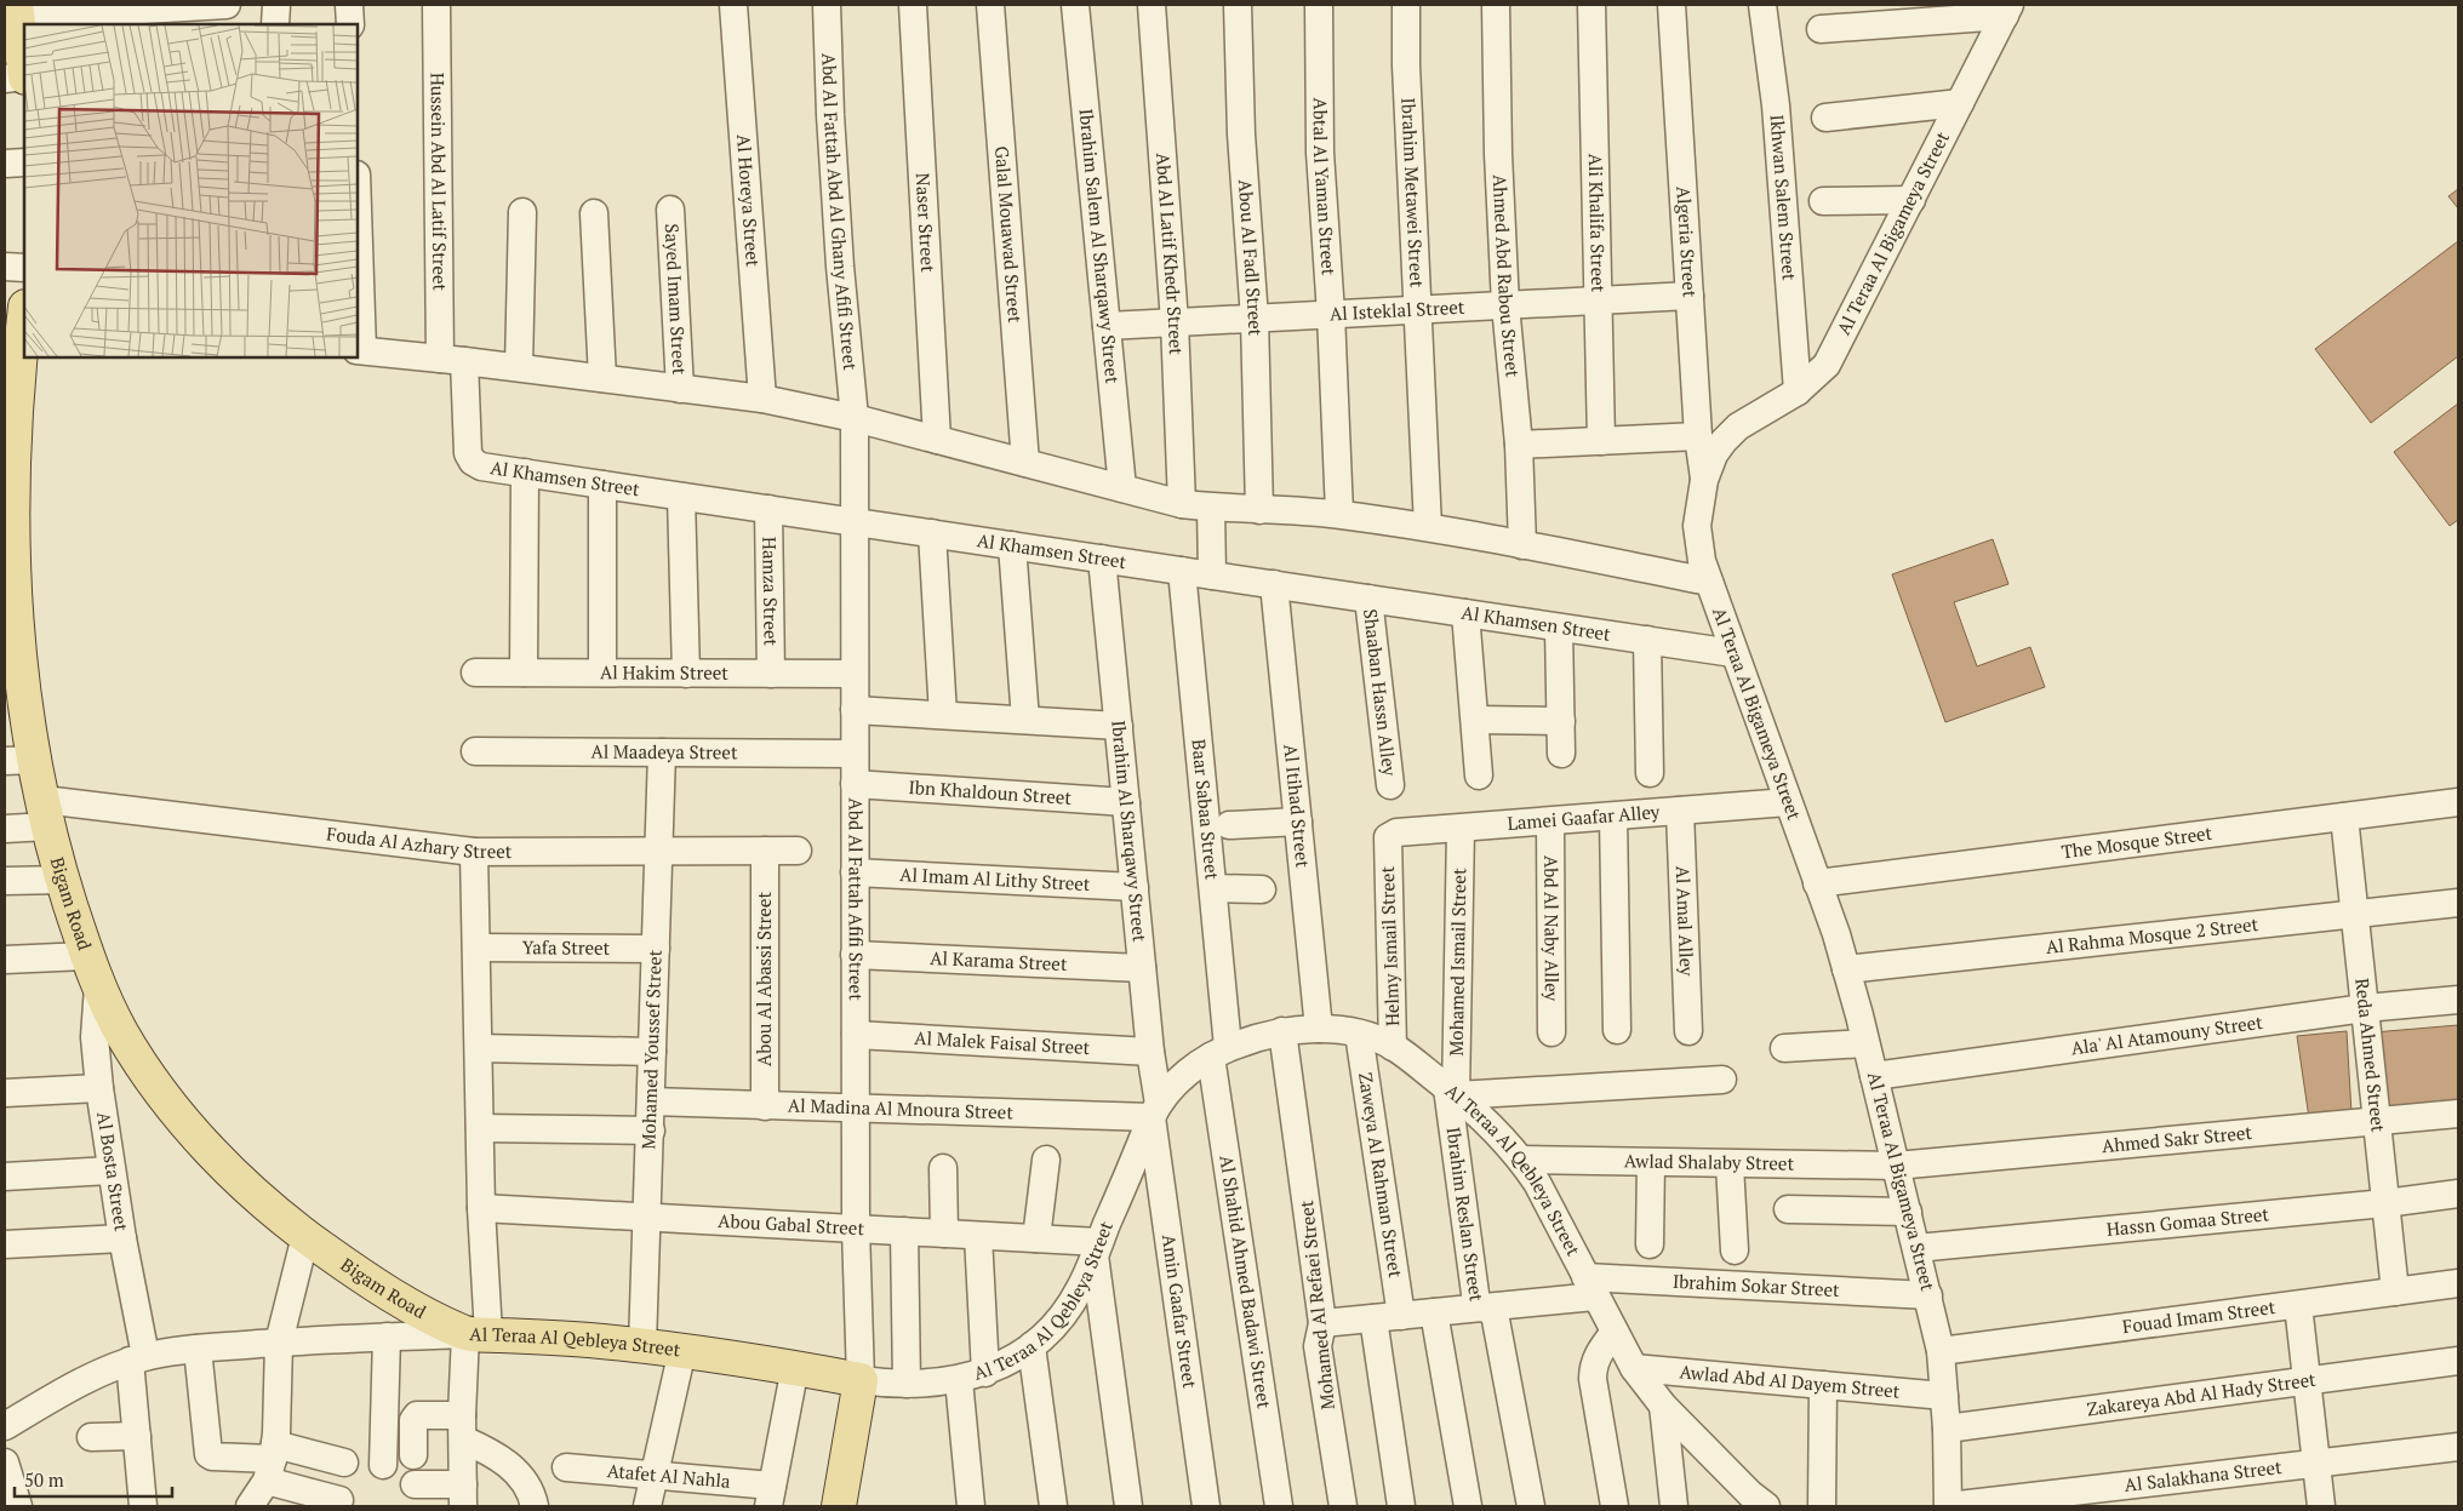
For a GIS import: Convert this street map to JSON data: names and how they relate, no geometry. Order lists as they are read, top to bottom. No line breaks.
{"streets":{"main road":["Bigam Road","Al Teraa Al Qebleya Street"],"street":["Hussein Abd Al Latif Street","Abtal Al Yaman Street","Ibrahim Metawei Street","Ikhwan Salem Street","Al Horeya Street","Abd Al Fattah Abd Al Ghany Afifi Street","Naser Street","Ali Khalifa Street","Galal Mouawad Street","Al Teraa Al Bigameya Street","Algeria Street","Ibrahim Salem Al Sharqawy Street","Abd Al Latif Khedr Street","Abou Al Fadl Street","Ahmed Abd Rabou Street","Sayed Imam Street","Al Isteklal Street","Al Khamsen Street","Hamza Street","Al Hakim Street","Shaaban Hassn Alley","Al Maadeya Street","Ibn Khaldoun Street","Al Itihad Street","Baar Sabaa Street","Lamei Gaafar Alley","Ibrahim Al Sharqawy Street","Fouda Al Azhary Street","The Mosque Street","Al Imam Al Lithy Street","Abd Al Fattah Afifi Street","Al Amal Alley","Abd Al Naby Alley","Al Rahma Mosque 2 Street","Helmy Ismail Street","Yafa Street","Al Karama Street","Mohamed Ismail Street","Abou Al Abassi Street","Ala' Al Atamouny Street","Al Malek Faisal Street","Mohamed Youssef Street","Reda Ahmed Street","Al Madina Al Mnoura Street","Ahmed Sakr Street","Awlad Shalaby Street","Al Bosta Street","Zaweya Al Rahman Street","Ibrahim Reslan Street","Hassn Gomaa Street","Abou Gabal Street","Al Shahid Ahmed Badawi Street","Ibrahim Sokar Street","Mohamed Al Refaei Street","Amin Gaafar Street","Fouad Imam Street","Awlad Abd Al Dayem Street","Zakareya Abd Al Hady Street","Atafet Al Nahla","Al Salakhana Street"]},"crossings":[["Hussein Abd Al Latif Street","Al Khamsen Street"],["Abtal Al Yaman Street","Al Isteklal Street"],["Ibrahim Metawei Street","Al Isteklal Street"],["Ikhwan Salem Street","Al Teraa Al Bigameya Street"],["Abd Al Fattah Abd Al Ghany Afifi Street","Abd Al Fattah Afifi Street"],["Ali Khalifa Street","Al Isteklal Street"],["Al Teraa Al Bigameya Street","Algeria Street"],["Al Teraa Al Bigameya Street","Al Khamsen Street"],["Al Teraa Al Bigameya Street","Lamei Gaafar Alley"],["Al Teraa Al Bigameya Street","The Mosque Street"],["Al Teraa Al Bigameya Street","Al Rahma Mosque 2 Street"],["Al Teraa Al Bigameya Street","Ala' Al Atamouny Street"],["Al Teraa Al Bigameya Street","Ahmed Sakr Street"],["Al Teraa Al Bigameya Street","Awlad Shalaby Street"],["Al Teraa Al Bigameya Street","Hassn Gomaa Street"],["Al Teraa Al Bigameya Street","Ibrahim Sokar Street"],["Al Teraa Al Bigameya Street","Fouad Imam Street"],["Al Teraa Al Bigameya Street","Awlad Abd Al Dayem Street"],["Al Teraa Al Bigameya Street","Zakareya Abd Al Hady Street"],["Al Teraa Al Bigameya Street","Al Salakhana Street"],["Algeria Street","Al Isteklal Street"],["Ibrahim Salem Al Sharqawy Street","Al Isteklal Street"],["Abd Al Latif Khedr Street","Al Isteklal Street"],["Abou Al Fadl Street","Al Isteklal Street"],["Ahmed Abd Rabou Street","Al Isteklal Street"],["Al Khamsen Street","Hamza Street"],["Al Khamsen Street","Shaaban Hassn Alley"],["Al Khamsen Street","Al Itihad Street"],["Al Khamsen Street","Baar Sabaa Street"],["Al Khamsen Street","Ibrahim Al Sharqawy Street"],["Al Khamsen Street","Abd Al Fattah Afifi Street"],["Hamza Street","Al Hakim Street"],["Al Hakim Street","Abd Al Fattah Afifi Street"],["Al Maadeya Street","Abd Al Fattah Afifi Street"],["Al Maadeya Street","Mohamed Youssef Street"],["Ibn Khaldoun Street","Ibrahim Al Sharqawy Street"],["Ibn Khaldoun Street","Abd Al Fattah Afifi Street"],["Al Itihad Street","Al Teraa Al Qebleya Street"],["Baar Sabaa Street","Al Teraa Al Qebleya Street"],["Baar Sabaa Street","Al Shahid Ahmed Badawi Street"],["Lamei Gaafar Alley","Al Amal Alley"],["Lamei Gaafar Alley","Abd Al Naby Alley"],["Lamei Gaafar Alley","Helmy Ismail Street"],["Lamei Gaafar Alley","Mohamed Ismail Street"],["Ibrahim Al Sharqawy Street","Al Imam Al Lithy Street"],["Ibrahim Al Sharqawy Street","Al Karama Street"],["Ibrahim Al Sharqawy Street","Al Malek Faisal Street"],["Ibrahim Al Sharqawy Street","Al Madina Al Mnoura Street"],["Ibrahim Al Sharqawy Street","Al Teraa Al Qebleya Street"],["Ibrahim Al Sharqawy Street","Amin Gaafar Street"],["Fouda Al Azhary Street","Bigam Road"],["Fouda Al Azhary Street","Abou Al Abassi Street"],["Fouda Al Azhary Street","Mohamed Youssef Street"],["The Mosque Street","Reda Ahmed Street"],["Al Imam Al Lithy Street","Abd Al Fattah Afifi Street"],["Abd Al Fattah Afifi Street","Al Karama Street"],["Abd Al Fattah Afifi Street","Al Malek Faisal Street"],["Abd Al Fattah Afifi Street","Al Madina Al Mnoura Street"],["Abd Al Fattah Afifi Street","Al Teraa Al Qebleya Street"],["Abd Al Fattah Afifi Street","Abou Gabal Street"],["Bigam Road","Al Bosta Street"],["Bigam Road","Al Teraa Al Qebleya Street"],["Al Rahma Mosque 2 Street","Reda Ahmed Street"],["Helmy Ismail Street","Al Teraa Al Qebleya Street"],["Yafa Street","Mohamed Youssef Street"],["Mohamed Ismail Street","Al Teraa Al Qebleya Street"],["Mohamed Ismail Street","Ibrahim Reslan Street"],["Abou Al Abassi Street","Al Madina Al Mnoura Street"],["Ala' Al Atamouny Street","Reda Ahmed Street"],["Mohamed Youssef Street","Al Madina Al Mnoura Street"],["Mohamed Youssef Street","Al Teraa Al Qebleya Street"],["Mohamed Youssef Street","Abou Gabal Street"],["Reda Ahmed Street","Ahmed Sakr Street"],["Reda Ahmed Street","Hassn Gomaa Street"],["Reda Ahmed Street","Fouad Imam Street"],["Al Madina Al Mnoura Street","Al Teraa Al Qebleya Street"],["Al Madina Al Mnoura Street","Amin Gaafar Street"],["Ahmed Sakr Street","Awlad Shalaby Street"],["Awlad Shalaby Street","Al Teraa Al Qebleya Street"],["Al Bosta Street","Al Teraa Al Qebleya Street"],["Al Teraa Al Qebleya Street","Zaweya Al Rahman Street"],["Al Teraa Al Qebleya Street","Ibrahim Reslan Street"],["Al Teraa Al Qebleya Street","Abou Gabal Street"],["Al Teraa Al Qebleya Street","Al Shahid Ahmed Badawi Street"],["Al Teraa Al Qebleya Street","Ibrahim Sokar Street"],["Al Teraa Al Qebleya Street","Mohamed Al Refaei Street"],["Al Teraa Al Qebleya Street","Amin Gaafar Street"],["Al Teraa Al Qebleya Street","Awlad Abd Al Dayem Street"],["Zaweya Al Rahman Street","Ibrahim Sokar Street"],["Ibrahim Reslan Street","Ibrahim Sokar Street"],["Ibrahim Sokar Street","Mohamed Al Refaei Street"]],"scale_bar":"50 m"}
